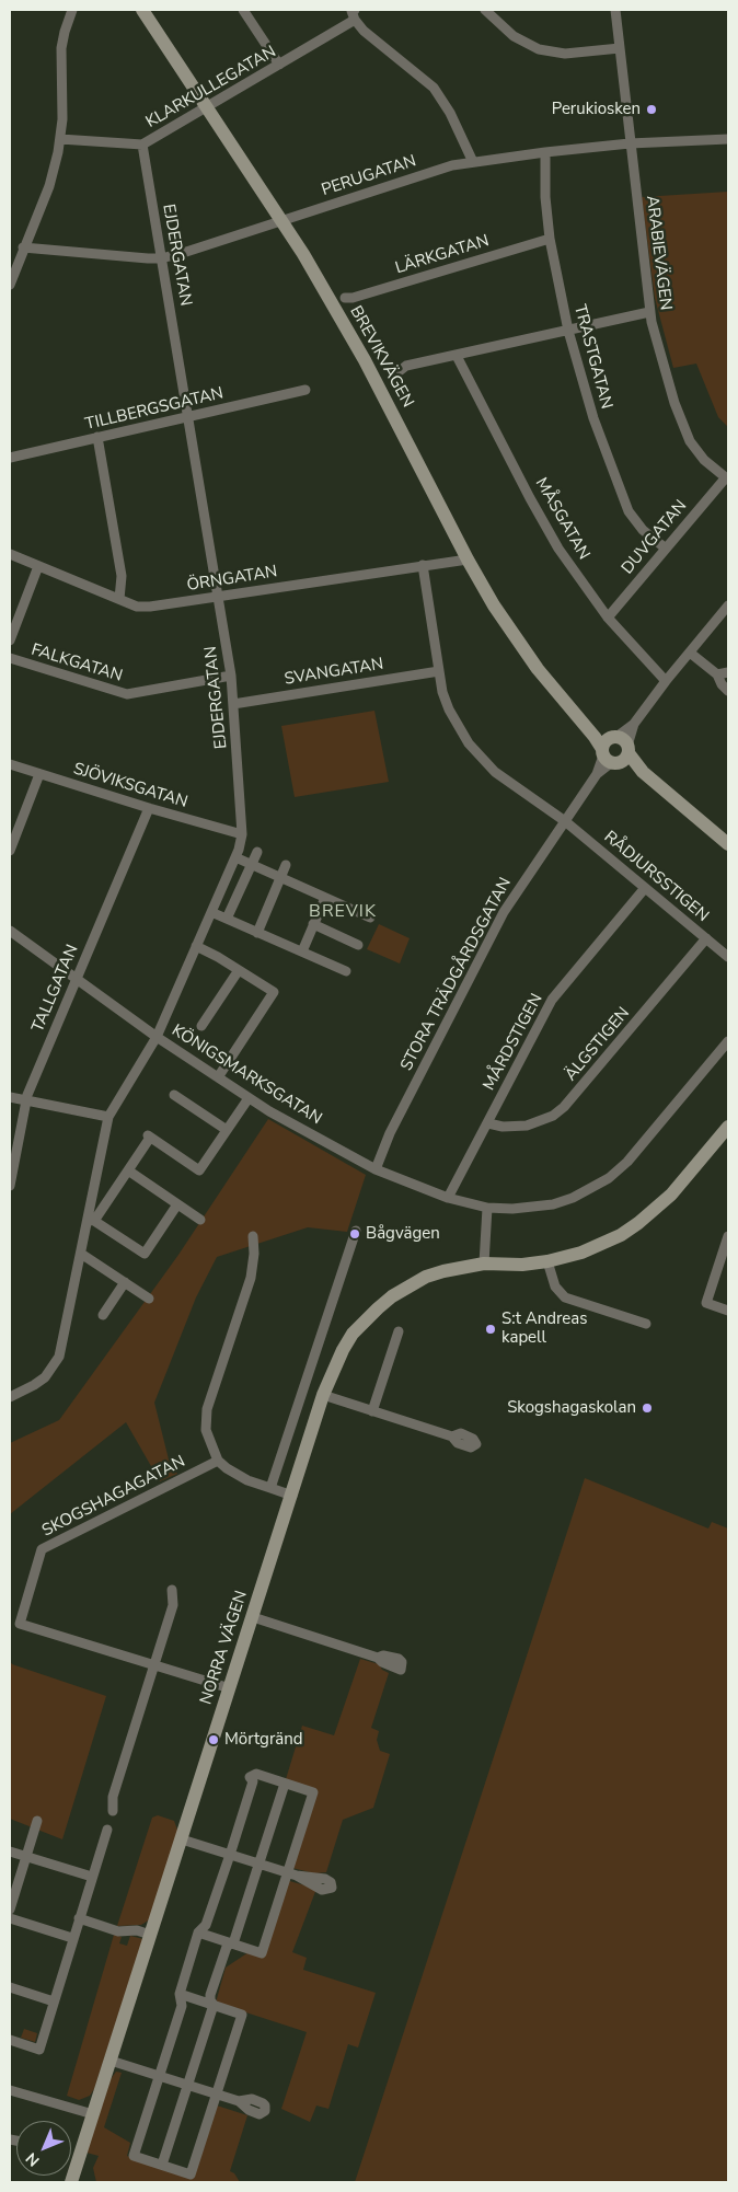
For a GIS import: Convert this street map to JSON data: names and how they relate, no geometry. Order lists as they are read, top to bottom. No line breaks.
{"streets":{"street":["KLARKULLEGATAN","PERUGATAN","ARABIEVÄGEN","EJDERGATAN","LÄRKGATAN","BREVIKVÄGEN","TRASTGATAN","TILLBERGSGATAN","MÅSGATAN","DUVGATAN","ÖRNGATAN","FALKGATAN","SVANGATAN","SJÖVIKSGATAN","RÅDJURSSTIGEN","STORA TRÄDGÅRDSGATAN","TALLGATAN","MÅRDSTIGEN","ÄLGSTIGEN","KÖNIGSMARKSGATAN","SKOGSHAGAGATAN","NORRA VÄGEN"]},"crossings":[["KLARKULLEGATAN","EJDERGATAN"],["KLARKULLEGATAN","BREVIKVÄGEN"],["PERUGATAN","ARABIEVÄGEN"],["PERUGATAN","EJDERGATAN"],["PERUGATAN","BREVIKVÄGEN"],["PERUGATAN","TRASTGATAN"],["ARABIEVÄGEN","DUVGATAN"],["EJDERGATAN","TILLBERGSGATAN"],["EJDERGATAN","ÖRNGATAN"],["EJDERGATAN","FALKGATAN"],["EJDERGATAN","SVANGATAN"],["EJDERGATAN","SJÖVIKSGATAN"],["EJDERGATAN","KÖNIGSMARKSGATAN"],["LÄRKGATAN","TRASTGATAN"],["BREVIKVÄGEN","ÖRNGATAN"],["BREVIKVÄGEN","STORA TRÄDGÅRDSGATAN"],["TRASTGATAN","DUVGATAN"],["MÅSGATAN","DUVGATAN"],["ÖRNGATAN","FALKGATAN"],["ÖRNGATAN","RÅDJURSSTIGEN"],["SVANGATAN","RÅDJURSSTIGEN"],["SJÖVIKSGATAN","TALLGATAN"],["RÅDJURSSTIGEN","STORA TRÄDGÅRDSGATAN"],["RÅDJURSSTIGEN","MÅRDSTIGEN"],["RÅDJURSSTIGEN","ÄLGSTIGEN"],["STORA TRÄDGÅRDSGATAN","KÖNIGSMARKSGATAN"],["TALLGATAN","KÖNIGSMARKSGATAN"],["MÅRDSTIGEN","ÄLGSTIGEN"],["MÅRDSTIGEN","KÖNIGSMARKSGATAN"],["SKOGSHAGAGATAN","NORRA VÄGEN"]],"districts":["BREVIK"],"places":["Perukiosken","Bågvägen","S:t Andreas kapell","Skogshagaskolan","Mörtgränd"],"north":"bottom left"}
